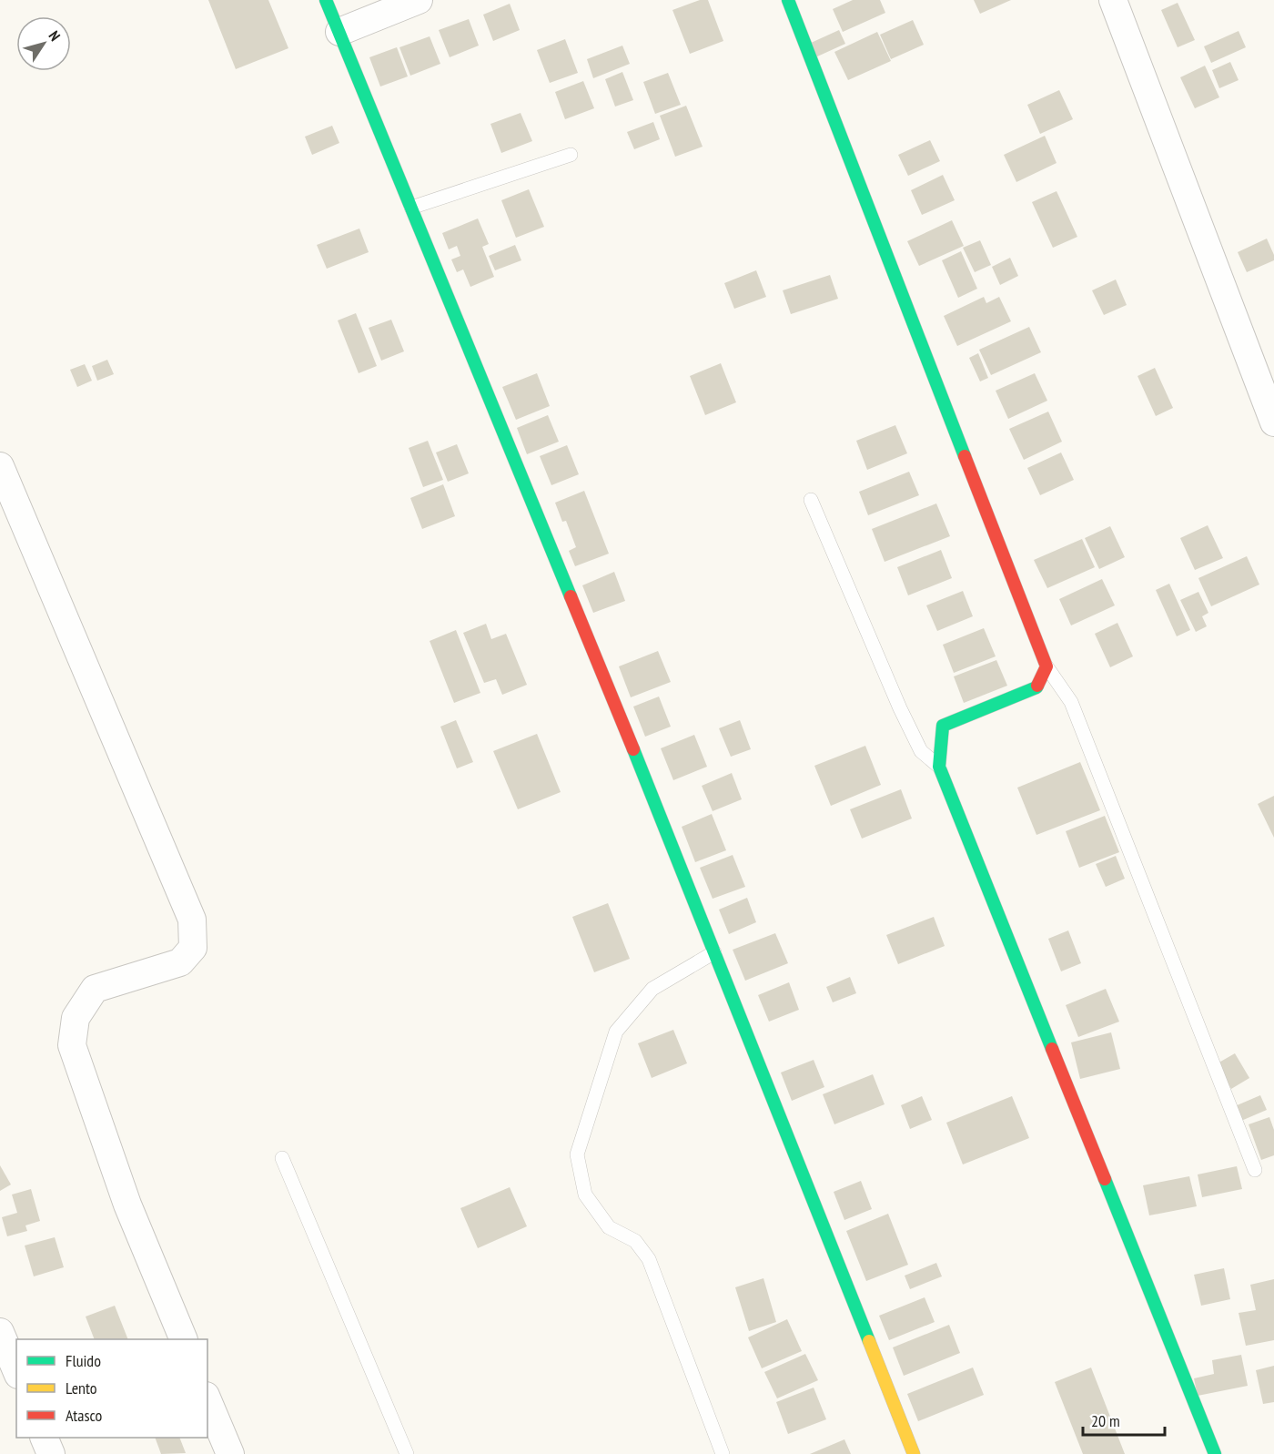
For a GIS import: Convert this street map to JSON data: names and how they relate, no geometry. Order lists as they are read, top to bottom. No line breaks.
{"legend":["Fluido","Lento","Atasco"],"scale_bar":"20 m","north":"top right"}
